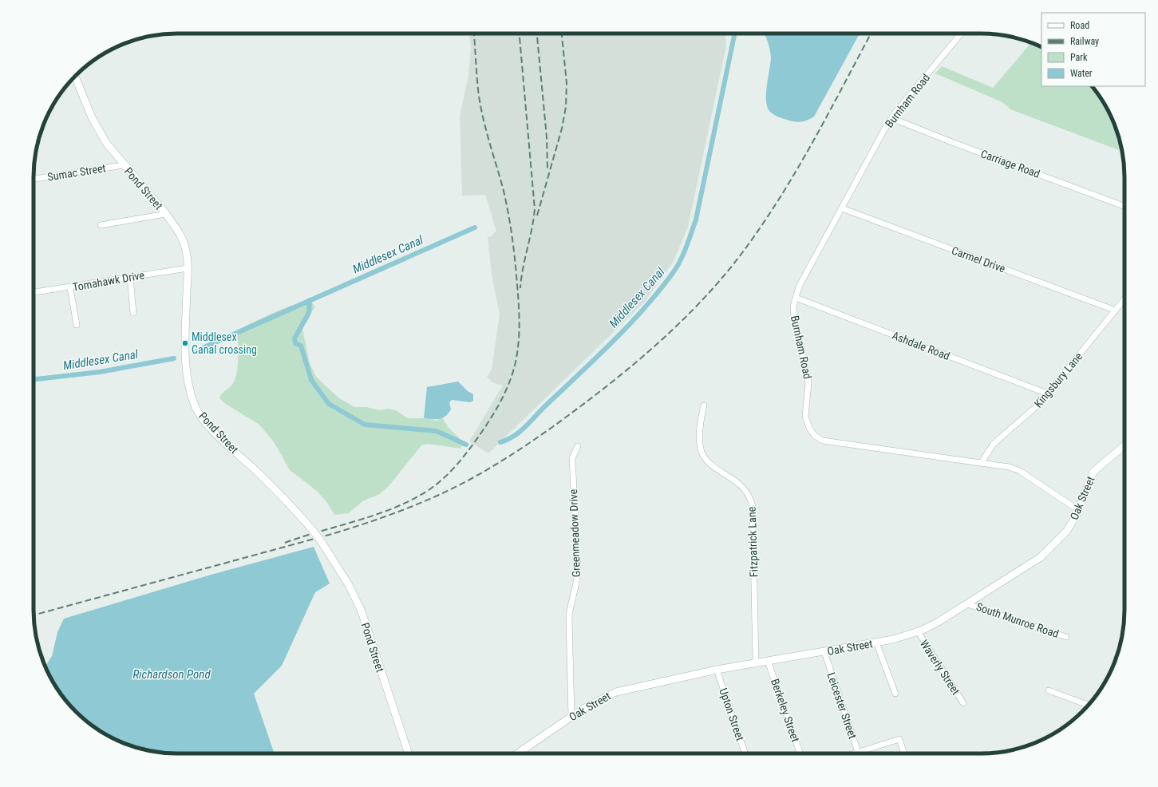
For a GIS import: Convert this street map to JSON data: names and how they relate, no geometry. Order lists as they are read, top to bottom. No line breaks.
{"streets":{"street":["Burnham Road","Carriage Road","Sumac Street","Pond Street","Carmel Drive","Tomahawk Drive","Ashdale Road","Kingsbury Lane","Oak Street","Greenmeadow Drive","Fitzpatrick Lane","South Munroe Road","Waverly Street","Leicester Street","Berkeley Street","Upton Street"]},"crossings":[["Burnham Road","Carriage Road"],["Burnham Road","Carmel Drive"],["Burnham Road","Ashdale Road"],["Burnham Road","Kingsbury Lane"],["Burnham Road","Oak Street"],["Sumac Street","Pond Street"],["Pond Street","Tomahawk Drive"],["Carmel Drive","Kingsbury Lane"],["Ashdale Road","Kingsbury Lane"],["Oak Street","Greenmeadow Drive"],["Oak Street","Fitzpatrick Lane"],["Oak Street","South Munroe Road"],["Oak Street","Waverly Street"],["Oak Street","Leicester Street"],["Oak Street","Berkeley Street"],["Oak Street","Upton Street"]],"water":["Middlesex Canal","Richardson Pond"],"places":["Middlesex Canal crossing"],"legend":["Road","Railway","Park","Water"]}
